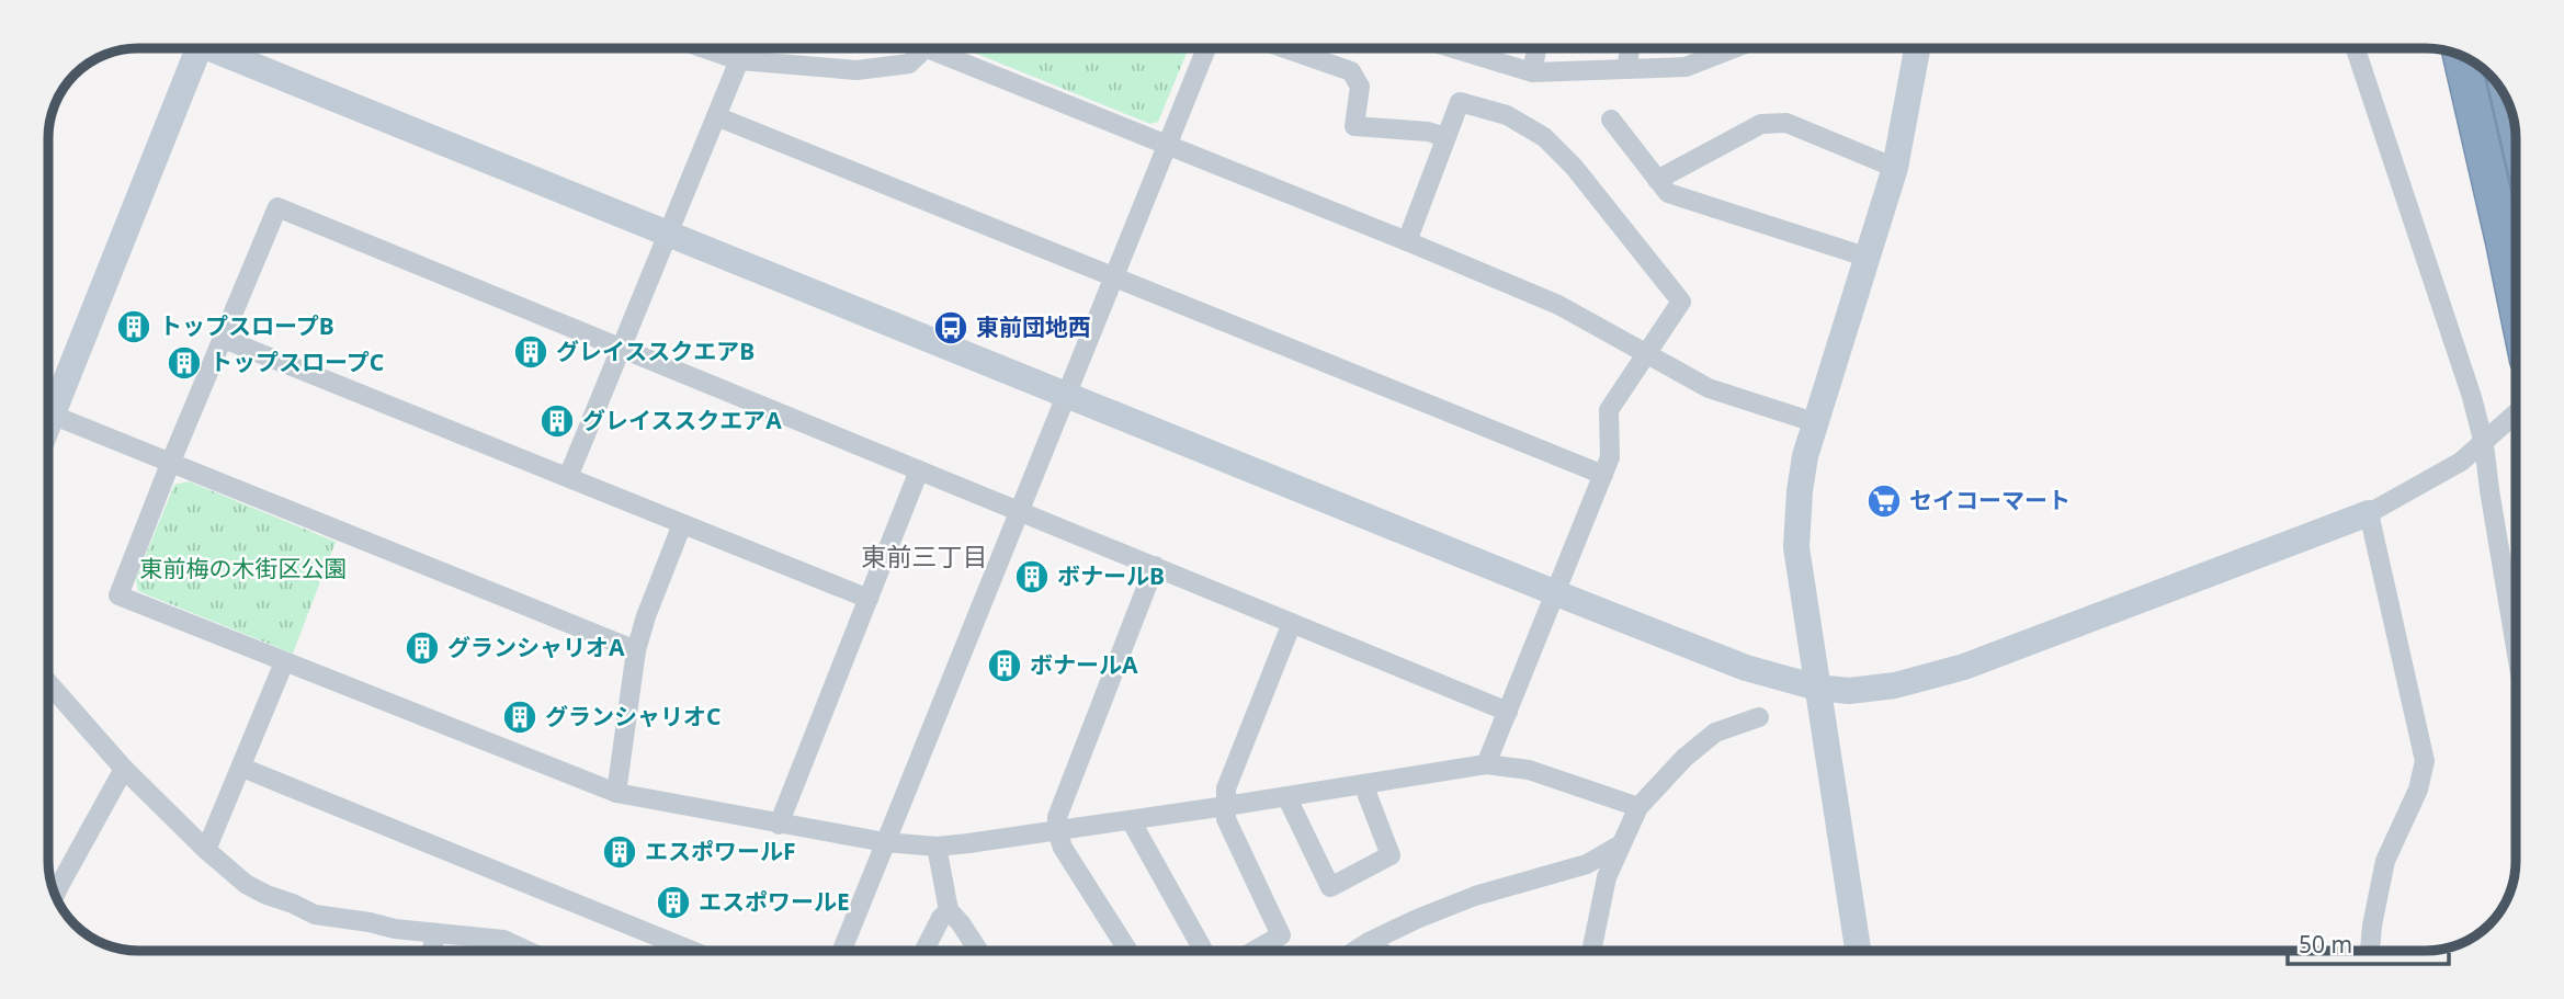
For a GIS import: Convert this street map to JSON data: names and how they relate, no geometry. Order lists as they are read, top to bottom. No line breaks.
{"districts":["東前三丁目"],"parks":["東前梅の木街区公園"],"places":{"building":["トップスロープB","グレイススクエアB","トップスロープC","グレイススクエアA","ボナールB","グランシャリオA","ボナールA","グランシャリオC","エスポワールF","エスポワールE"],"bus stop":["東前団地西"],"supermarket":["セイコーマート"]},"scale_bar":"50 m"}
